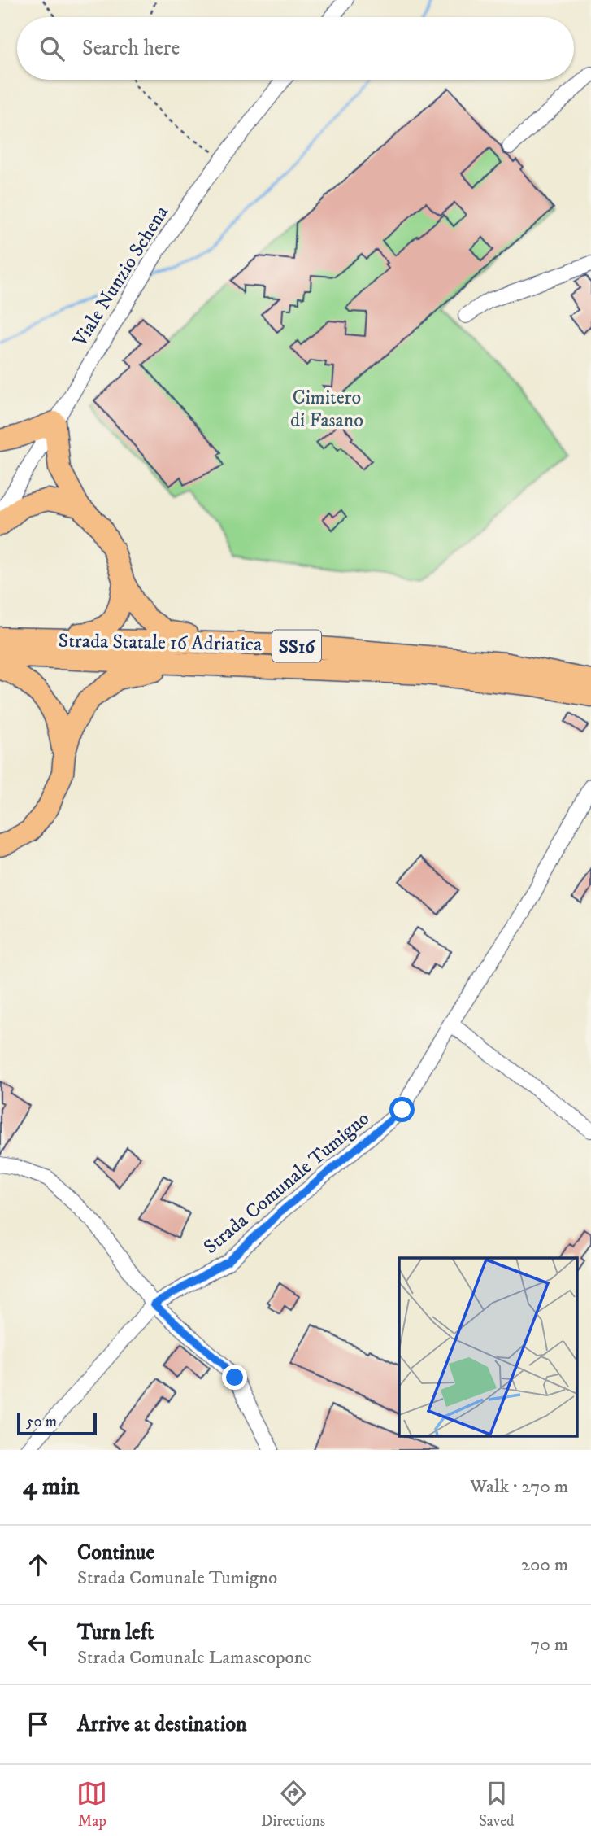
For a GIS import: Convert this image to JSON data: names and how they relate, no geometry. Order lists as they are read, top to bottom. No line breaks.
{"streets":{"highway":["Strada Statale 16 Adriatica","SS16"],"street":["Viale Nunzio Schena","Strada Comunale Tumigno"]},"parks":["Cimitero di Fasano"],"scale_bar":"50 m","page":{"search":"Search here","scale":"50 m","heading":["4 min","Walk · 270 m"],"list":[["Continue","Strada Comunale Tumigno","200 m"],["Turn left","Strada Comunale Lamascopone","70 m"],"Arrive at destination"],"nav":["Map","Directions","Saved"]}}
